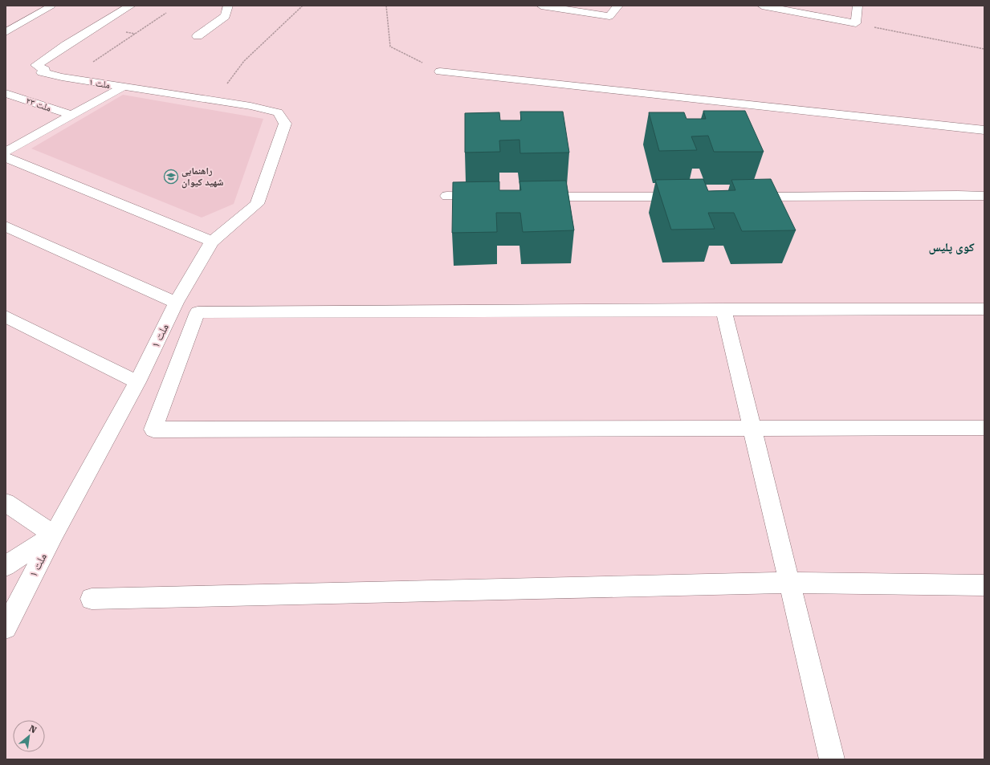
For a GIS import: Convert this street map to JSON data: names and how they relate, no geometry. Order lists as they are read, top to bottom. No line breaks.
{"streets":{"street":["ملت ۱","ملت ۲۳"]},"districts":["کوی پلیس"],"places":{"school or university":["راهنمایی شهید کیوان"]},"north":"top right"}
